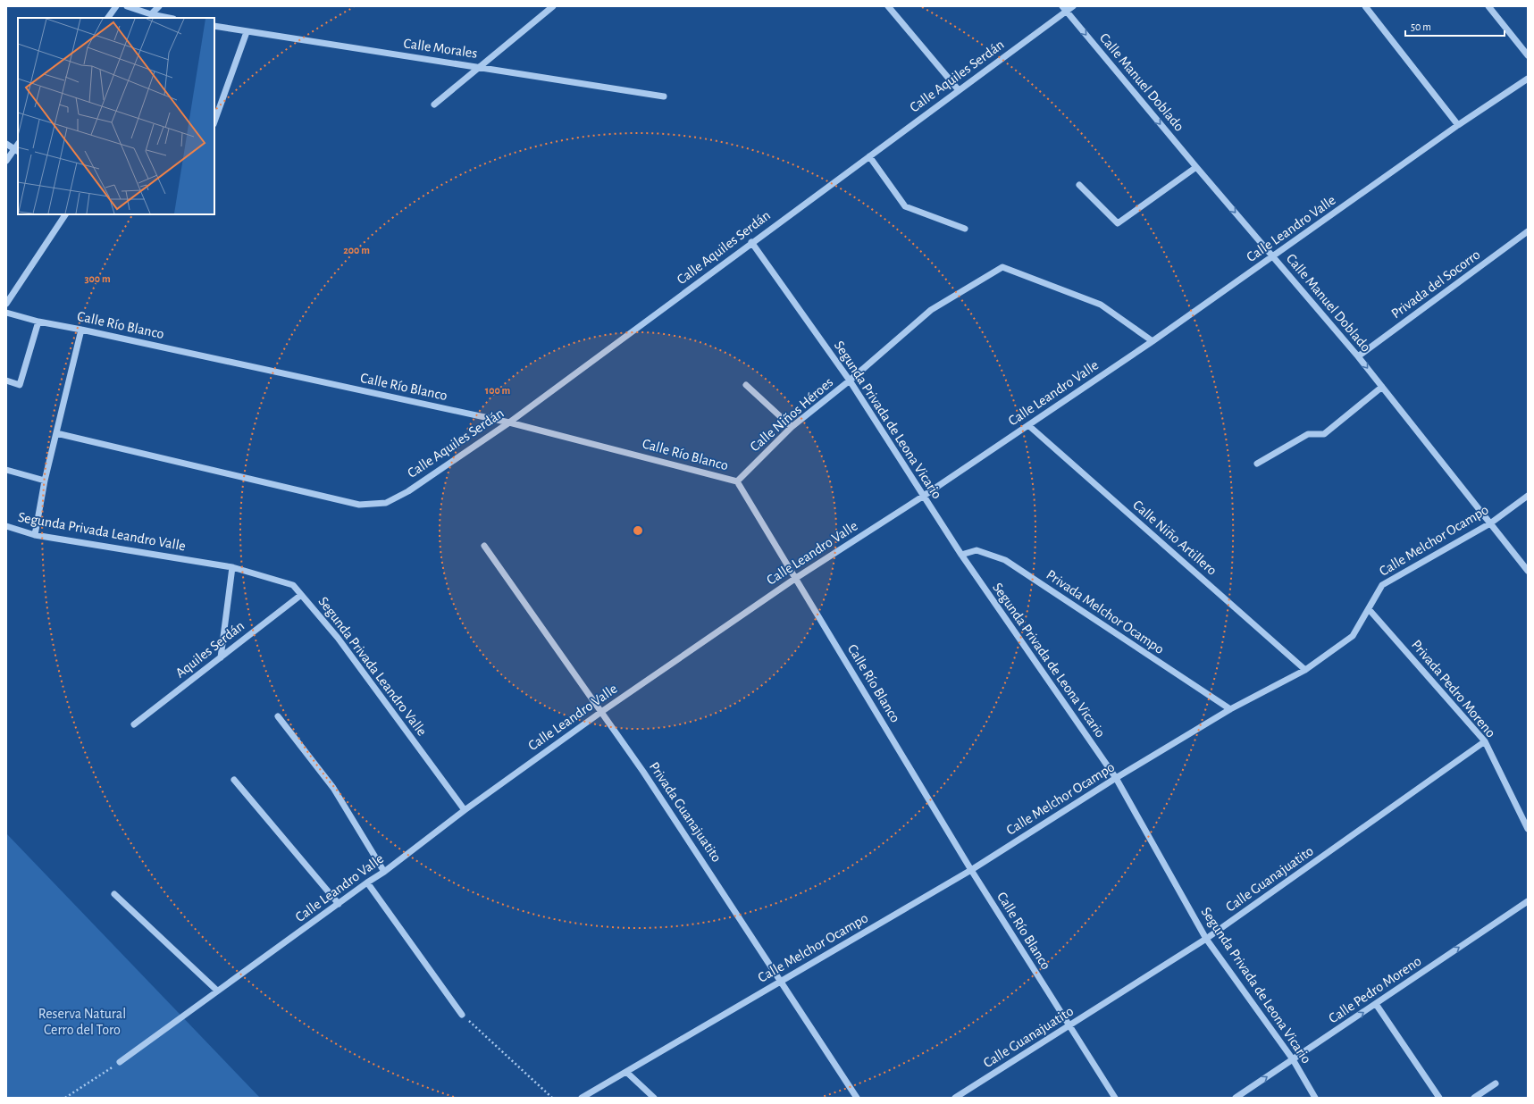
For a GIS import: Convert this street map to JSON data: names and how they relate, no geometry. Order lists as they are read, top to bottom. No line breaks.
{"streets":{"street":["Calle Morales","Calle Aquiles Serdán","Calle Manuel Doblado","Calle Leandro Valle","Privada del Socorro","Calle Río Blanco","Calle Niños Héroes","Segunda Privada de Leona Vicario","Segunda Privada Leandro Valle","Calle Niño Artillero","Calle Melchor Ocampo","Privada Melchor Ocampo","Aquiles Serdán","Privada Pedro Moreno","Privada Guanajuatito","Calle Guanajuatito","Calle Pedro Moreno"]},"crossings":[["Calle Aquiles Serdán","Calle Manuel Doblado"],["Calle Aquiles Serdán","Calle Río Blanco"],["Calle Aquiles Serdán","Segunda Privada de Leona Vicario"],["Calle Manuel Doblado","Calle Leandro Valle"],["Calle Manuel Doblado","Privada del Socorro"],["Calle Manuel Doblado","Calle Melchor Ocampo"],["Calle Leandro Valle","Calle Río Blanco"],["Calle Leandro Valle","Calle Niños Héroes"],["Calle Leandro Valle","Segunda Privada de Leona Vicario"],["Calle Leandro Valle","Segunda Privada Leandro Valle"],["Calle Leandro Valle","Calle Niño Artillero"],["Calle Leandro Valle","Privada Guanajuatito"],["Calle Río Blanco","Calle Niños Héroes"],["Calle Río Blanco","Calle Melchor Ocampo"],["Calle Río Blanco","Calle Guanajuatito"],["Calle Niños Héroes","Segunda Privada de Leona Vicario"],["Segunda Privada de Leona Vicario","Calle Melchor Ocampo"],["Segunda Privada de Leona Vicario","Privada Melchor Ocampo"],["Segunda Privada de Leona Vicario","Calle Guanajuatito"],["Segunda Privada de Leona Vicario","Calle Pedro Moreno"],["Segunda Privada Leandro Valle","Aquiles Serdán"],["Calle Niño Artillero","Calle Melchor Ocampo"],["Calle Melchor Ocampo","Privada Melchor Ocampo"],["Calle Melchor Ocampo","Privada Pedro Moreno"],["Calle Melchor Ocampo","Privada Guanajuatito"],["Privada Pedro Moreno","Calle Guanajuatito"]],"one_way":["Calle Manuel Doblado","Calle Pedro Moreno"],"parks":["Reserva Natural Cerro del Toro"],"scale_bar":"50 m","rings":["200 m","300 m","100 m"]}
